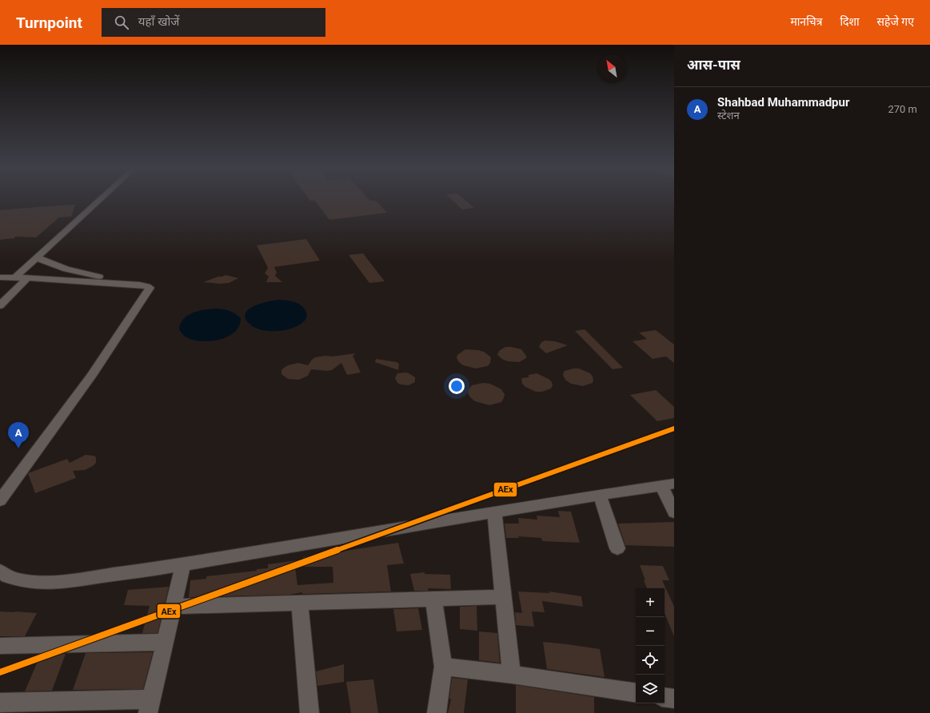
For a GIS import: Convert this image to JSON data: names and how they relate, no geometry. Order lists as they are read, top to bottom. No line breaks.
{"lines":["transit line AEx"],"north":"top left","page":{"header":"Turnpoint","search":"यहाँ खोजें","nav":["मानचित्र","दिशा","सहेजे गए"],"heading":"आस-पास","list":[{"mark":"A","name":"Shahbad Muhammadpur","note":"स्टेशन","value":"270 m"}],"pins":"A","map_buttons":["+","−"]}}
